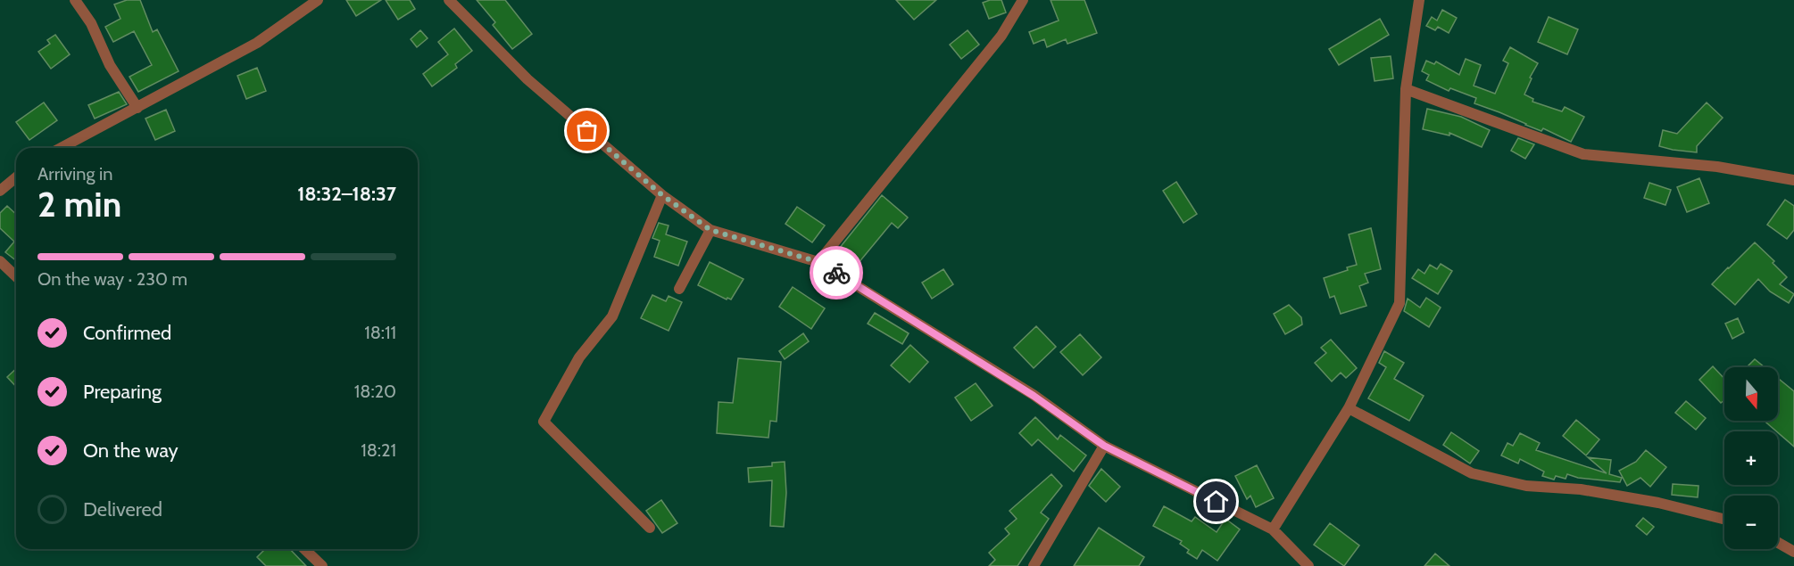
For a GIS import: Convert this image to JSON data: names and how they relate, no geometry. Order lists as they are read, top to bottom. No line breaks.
{"north":"bottom","page":{"heading":["2 min","Arriving in","18:32–18:37"],"bar":"On the way · 230 m","list":[["Confirmed","18:11"],["Preparing","18:20"],["On the way","18:21"],"Delivered"],"map_buttons":["+","−"]}}
